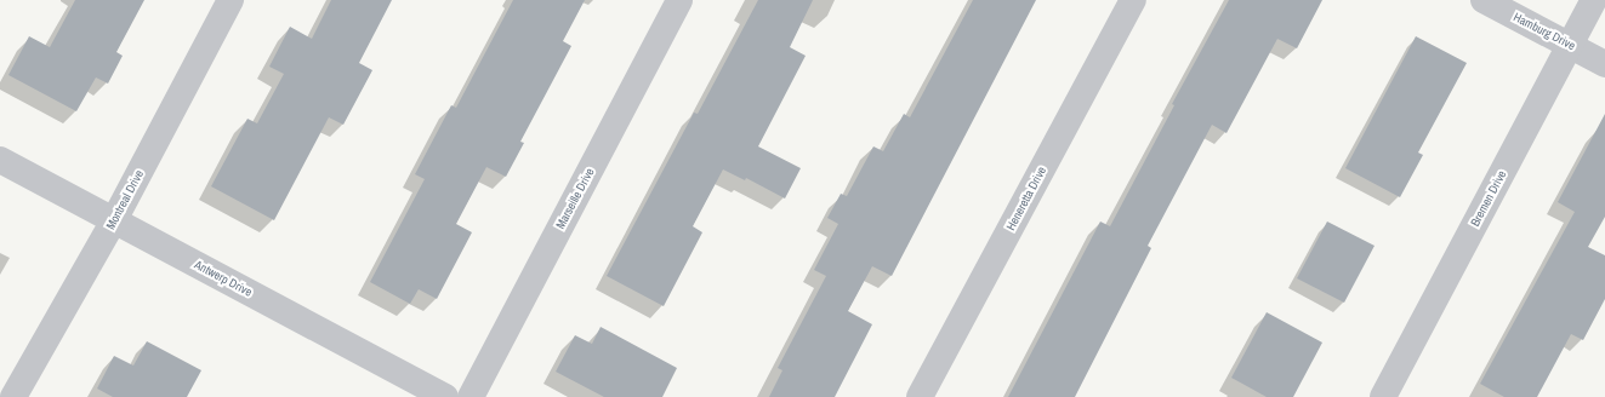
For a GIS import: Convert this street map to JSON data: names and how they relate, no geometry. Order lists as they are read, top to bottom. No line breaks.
{"streets":{"street":["Hamburg Drive","Marseille Drive","Heneretta Drive","Bremen Drive","Montreal Drive","Antwerp Drive"]},"crossings":[["Hamburg Drive","Bremen Drive"],["Montreal Drive","Antwerp Drive"]]}
